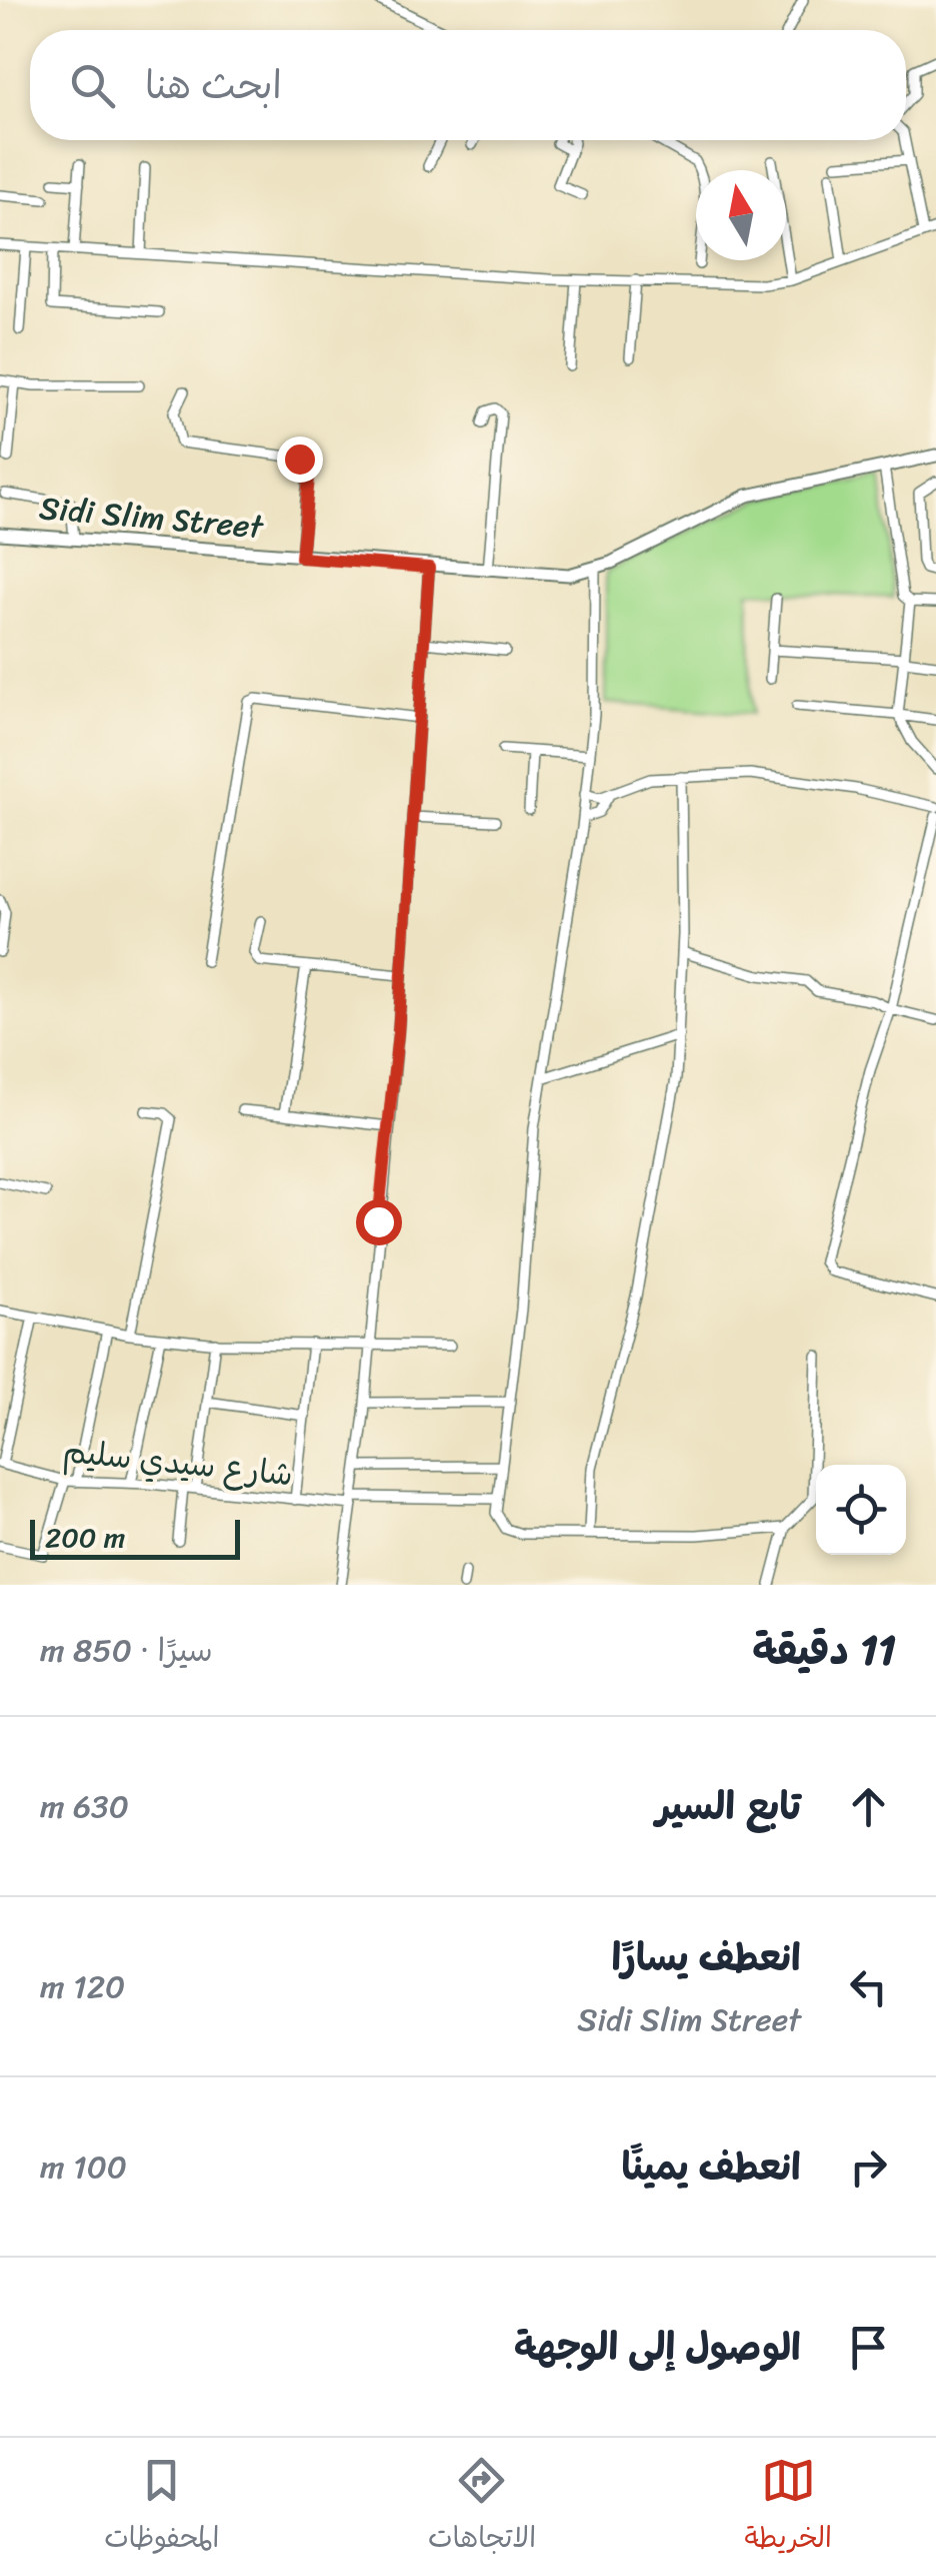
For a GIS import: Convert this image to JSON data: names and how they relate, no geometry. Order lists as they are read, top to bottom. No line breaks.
{"streets":{"main road":["Sidi Slim Street"],"street":["شارع سيدي سليم"]},"scale_bar":"200 m","north":"top","page":{"search":"ابحث هنا","scale":"200 m","heading":["11 دقيقة","سيرًا · 850 m"],"list":[["تابع السير","630 m"],["انعطف يسارًا","Sidi Slim Street","120 m"],["انعطف يمينًا","100 m"],"الوصول إلى الوجهة"],"nav":["الخريطة","الاتجاهات","المحفوظات"]}}
